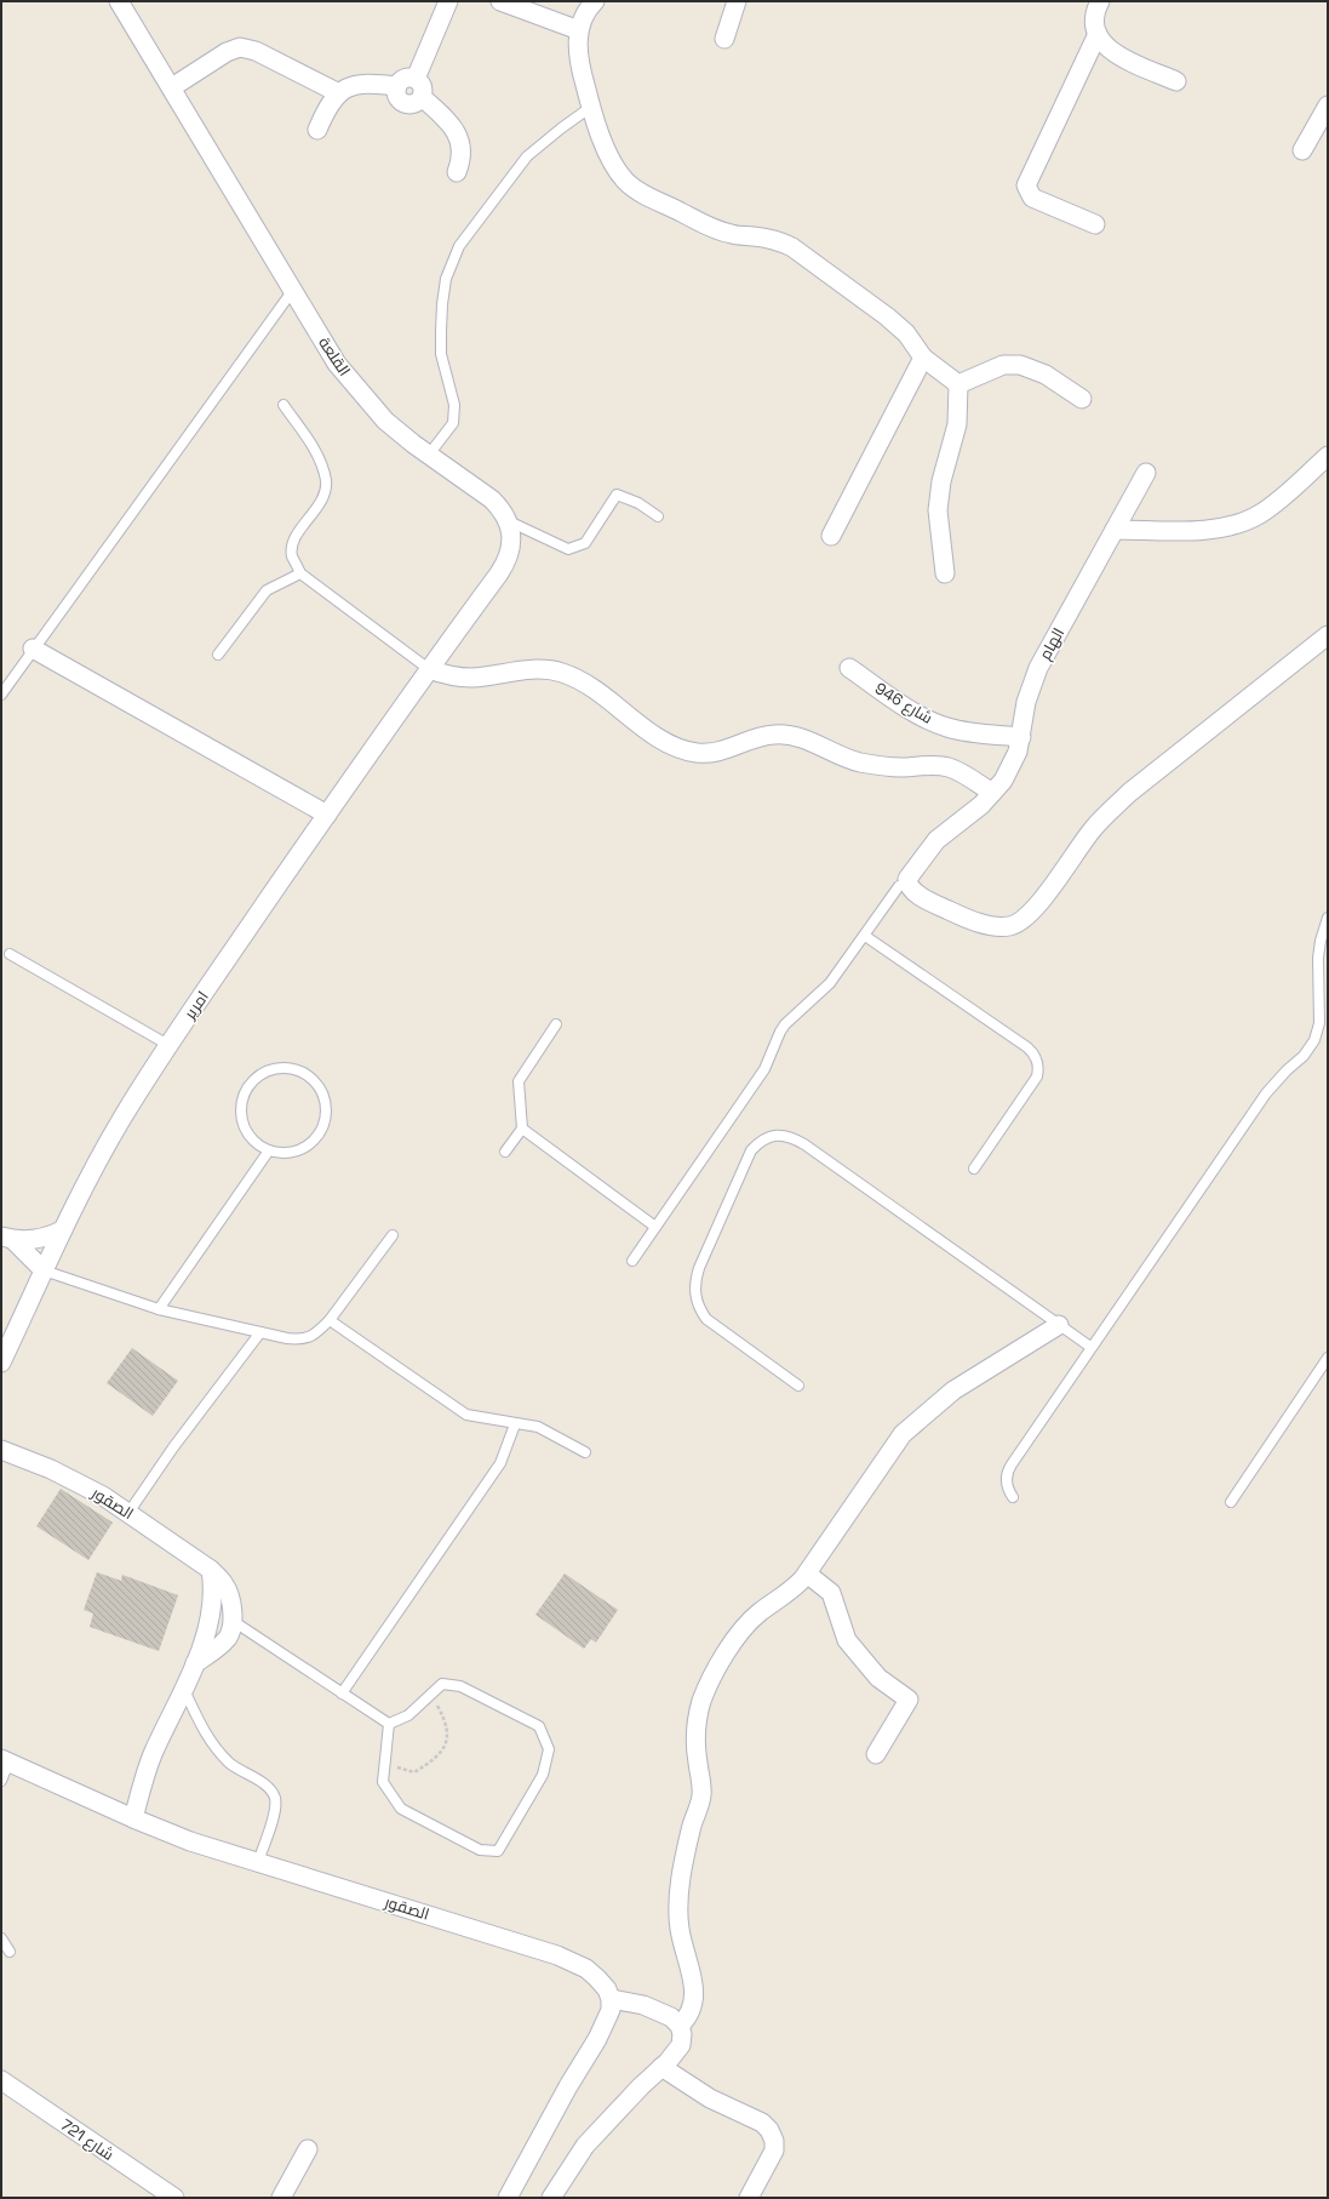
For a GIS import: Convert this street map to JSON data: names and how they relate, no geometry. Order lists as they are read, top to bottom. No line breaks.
{"streets":{"street":["القلعة","الهام","شارع 946","امرير","الصقور","شارع 721"]},"crossings":[["الهام","شارع 946"]]}
